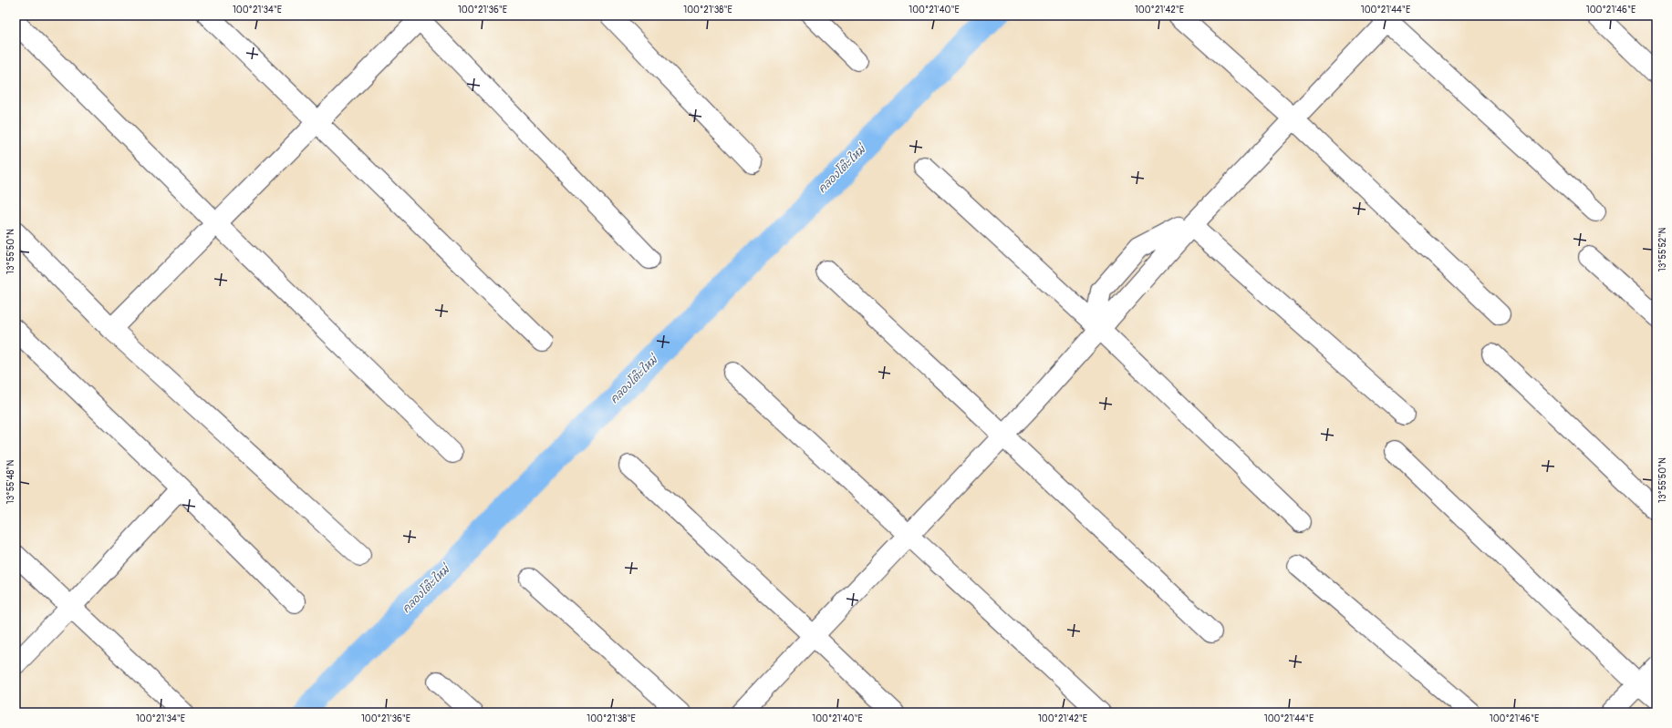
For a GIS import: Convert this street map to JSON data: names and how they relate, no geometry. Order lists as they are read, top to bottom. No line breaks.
{"water":["คลองโต๊ะใหม่"],"coordinates":["100°21'34\"E","100°21'36\"E","100°21'38\"E","100°21'40\"E","100°21'42\"E","100°21'44\"E","100°21'46\"E","13°55'52\"N","13°55'50\"N","13°55'48\"N"]}
